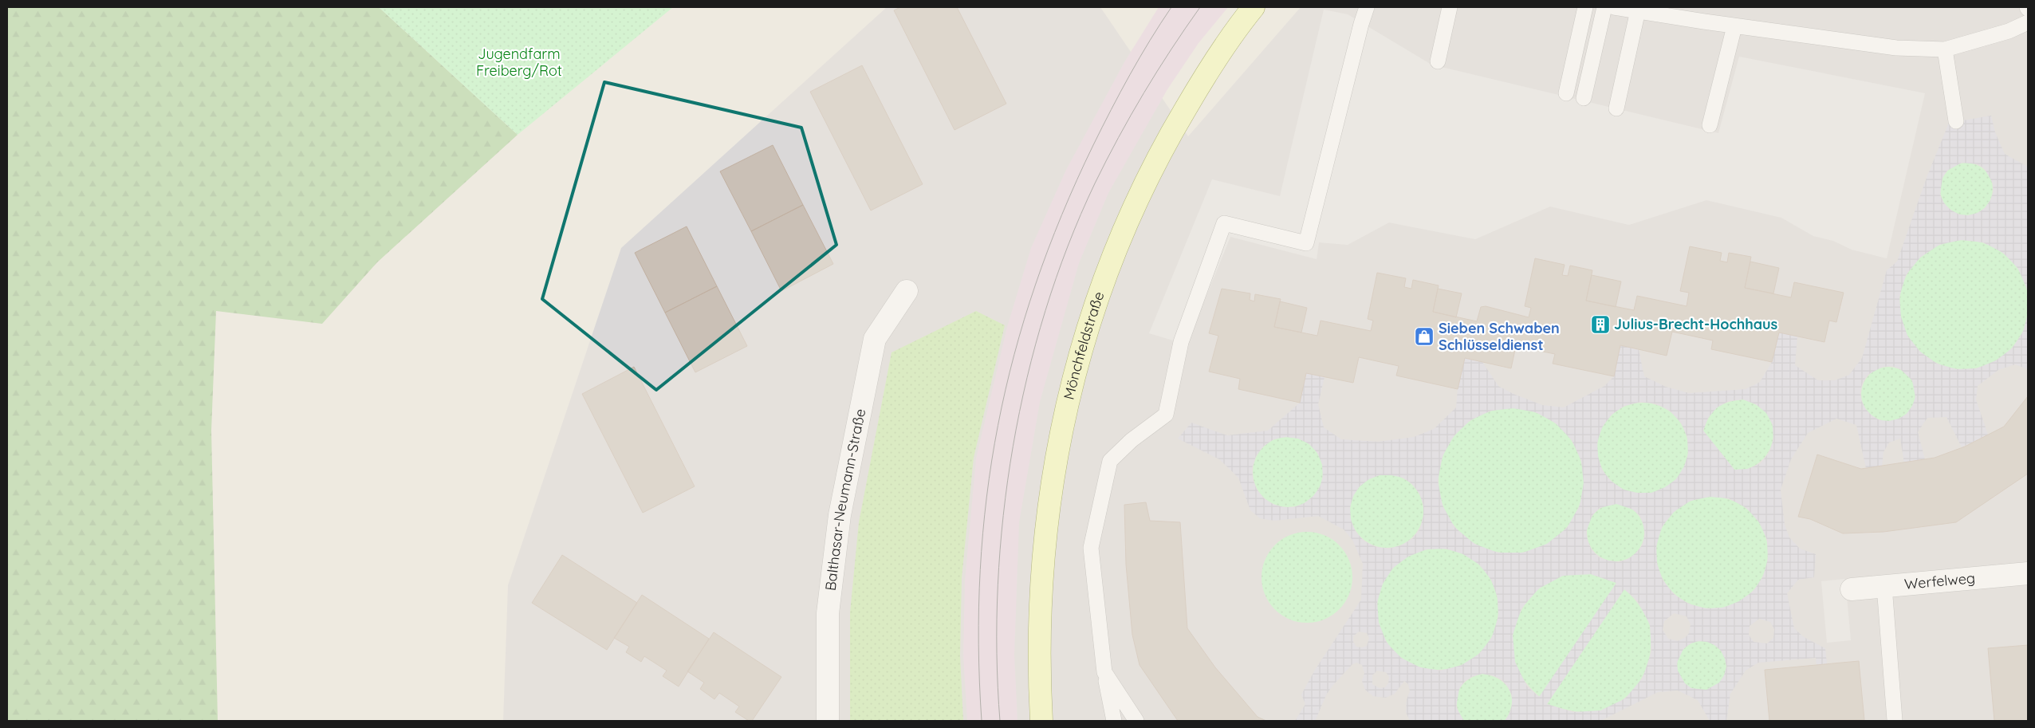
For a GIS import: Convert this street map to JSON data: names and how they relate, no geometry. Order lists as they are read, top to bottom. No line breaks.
{"streets":{"main road":["Mönchfeldstraße"],"street":["Balthasar-Neumann-Straße","Werfelweg"]},"parks":["Jugendfarm Freiberg/Rot"],"places":{"building":["Julius-Brecht-Hochhaus"],"shop":["Sieben Schwaben Schlüsseldienst"]}}
